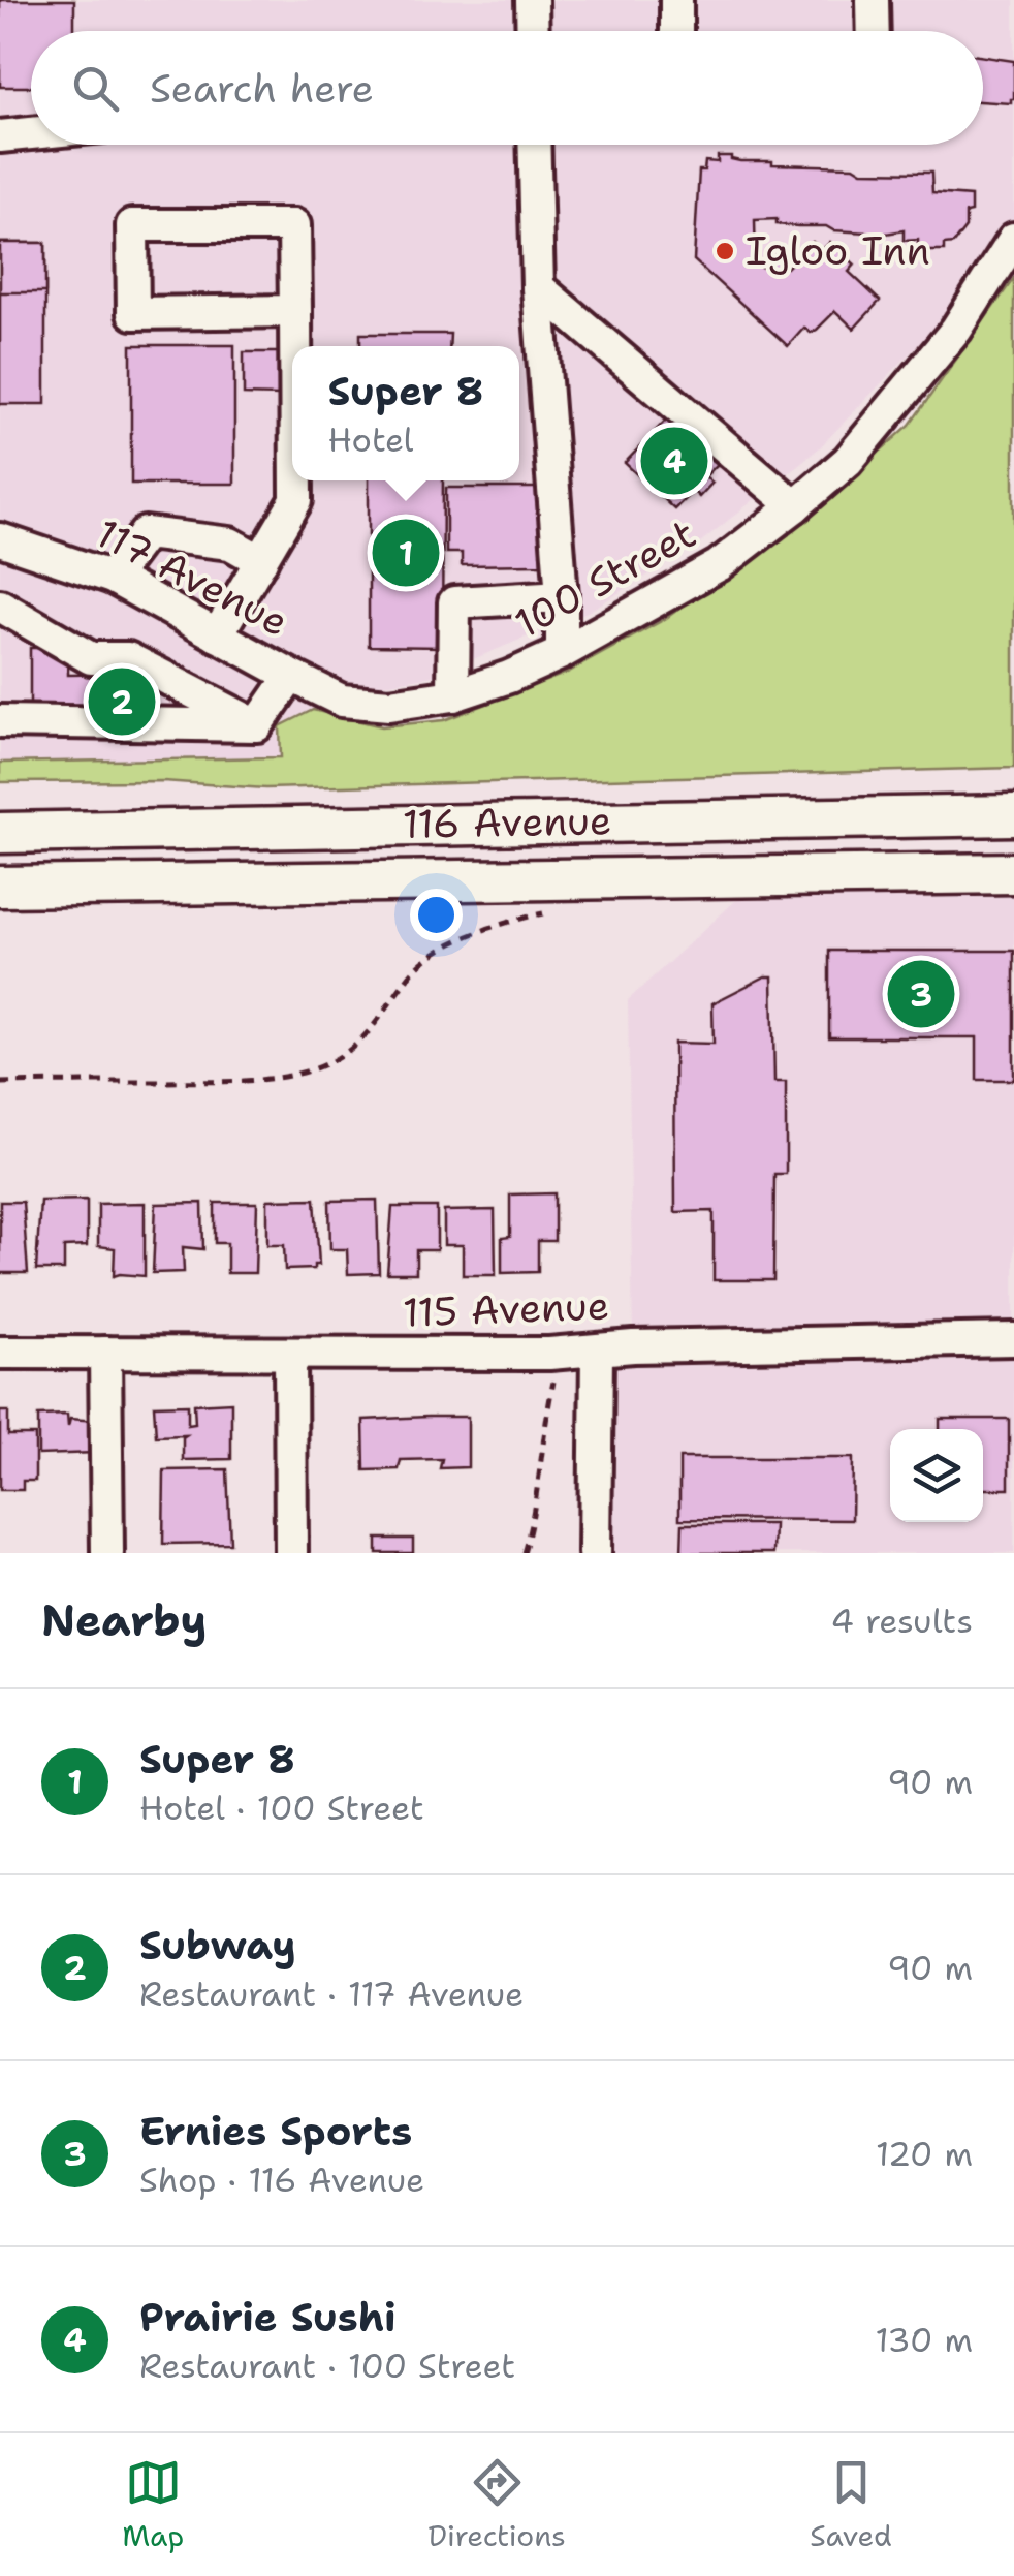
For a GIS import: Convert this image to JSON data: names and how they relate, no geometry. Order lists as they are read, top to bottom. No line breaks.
{"streets":{"main road":["116 Avenue"],"street":["117 Avenue","100 Street","115 Avenue"]},"crossings":[["117 Avenue","100 Street"]],"places":["Igloo Inn"],"page":{"search":"Search here","popup":["Super 8","Hotel"],"pins":["4","1","2","3"],"heading":["Nearby","4 results"],"list":[{"mark":"1","name":"Super 8","note":"Hotel · 100 Street","value":"90 m"},{"mark":"2","name":"Subway","note":"Restaurant · 117 Avenue","value":"90 m"},{"mark":"3","name":"Ernies Sports","note":"Shop · 116 Avenue","value":"120 m"},{"mark":"4","name":"Prairie Sushi","note":"Restaurant · 100 Street","value":"130 m"}],"nav":["Map","Directions","Saved"]}}
